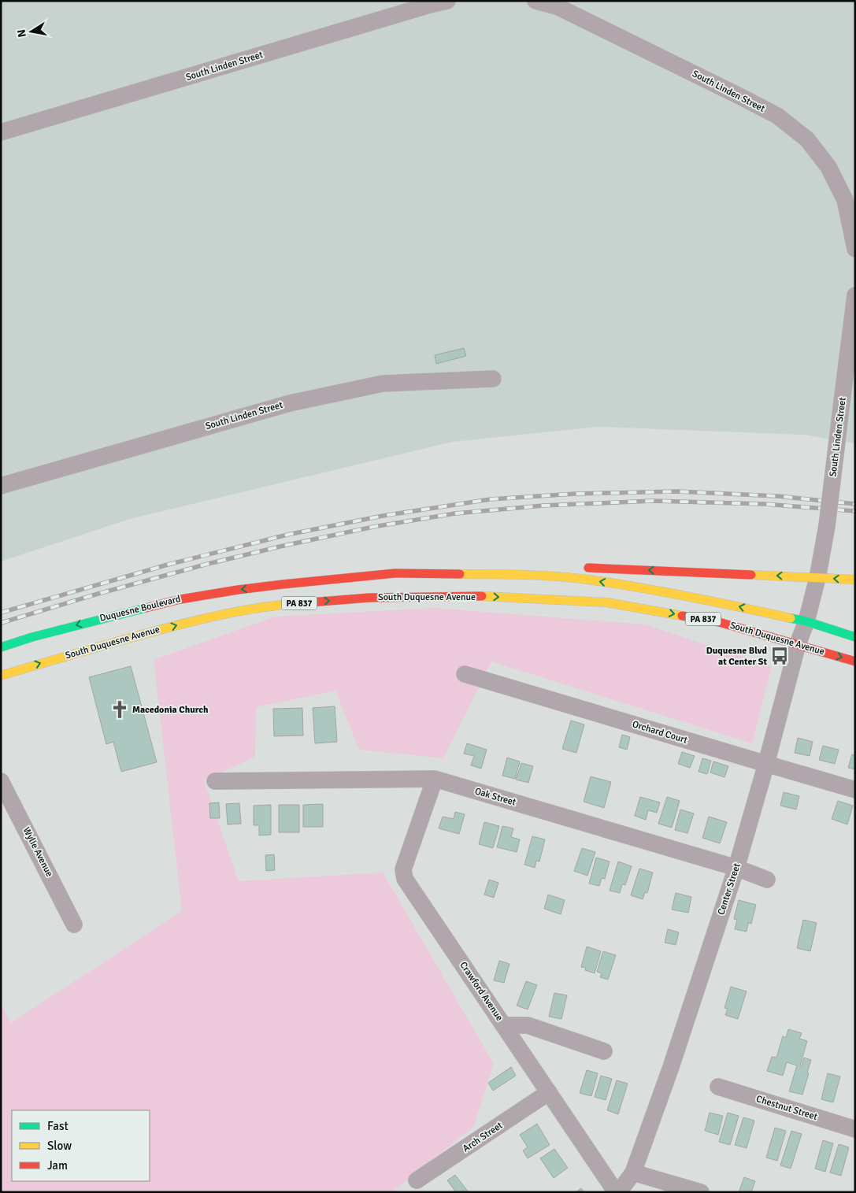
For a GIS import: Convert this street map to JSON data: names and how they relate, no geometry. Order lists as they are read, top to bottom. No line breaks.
{"streets":{"main road":["South Duquesne Avenue","PA 837","Duquesne Boulevard"],"street":["South Linden Street","Orchard Court","Oak Street","Wylie Avenue","Center Street","Crawford Avenue","Chestnut Street","Arch Street"]},"crossings":[["South Linden Street","Center Street"],["South Duquesne Avenue","PA 837"],["South Duquesne Avenue","Duquesne Boulevard"],["South Duquesne Avenue","Center Street"],["Orchard Court","Center Street"],["Oak Street","Center Street"],["Oak Street","Crawford Avenue"],["Crawford Avenue","Arch Street"]],"one_way":["Duquesne Boulevard"],"places":{"bus stop":["Duquesne Blvd at Center St"],"church":["Macedonia Church"]},"legend":["Fast","Slow","Jam"],"north":"left"}
